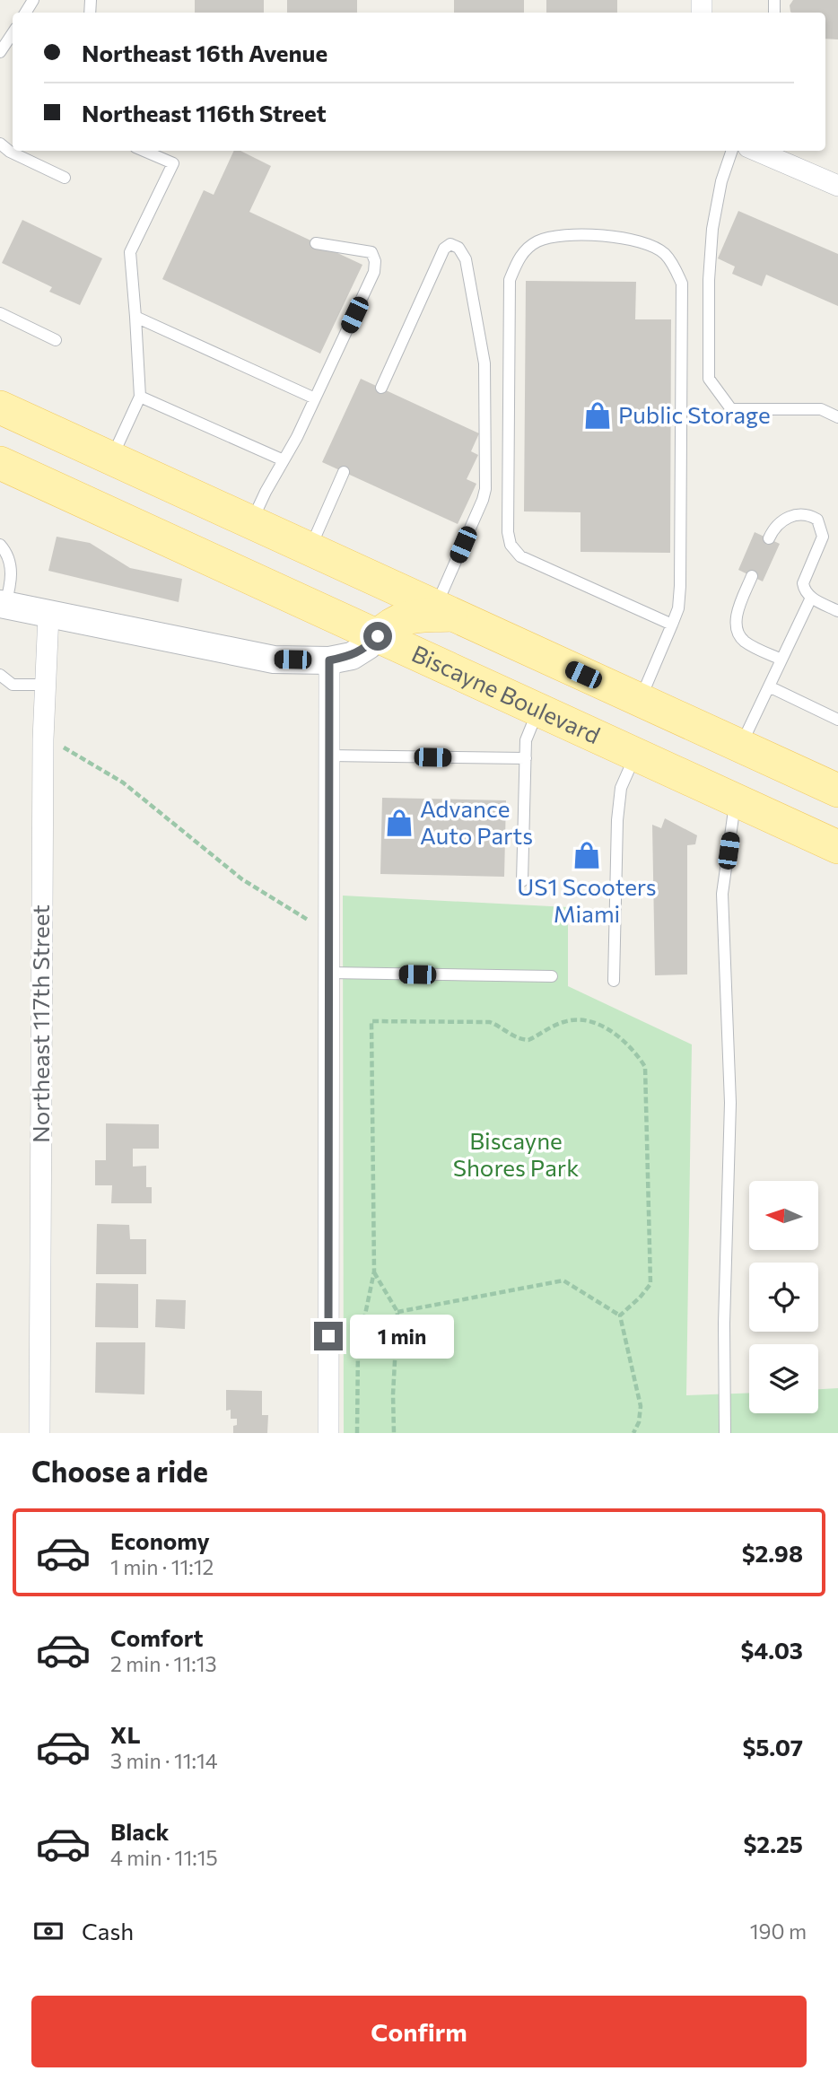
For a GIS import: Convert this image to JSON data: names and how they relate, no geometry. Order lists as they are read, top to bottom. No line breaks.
{"streets":{"main road":["Biscayne Boulevard"],"street":["Northeast 117th Street"]},"parks":["Biscayne Shores Park"],"places":{"shop":["Public Storage","Advance Auto Parts","US1 Scooters Miami"]},"north":"left","page":{"banner":["Northeast 16th Avenue","Northeast 116th Street"],"bubble":"1 min","heading":"Choose a ride","list":[{"name":"Economy","note":"1 min · 11:12","value":"$2.98"},{"name":"Comfort","note":"2 min · 11:13","value":"$4.03"},{"name":"XL","note":"3 min · 11:14","value":"$5.07"},{"name":"Black","note":"4 min · 11:15","value":"$2.25"}],"pay":["Cash","190 m"],"buttons":"Confirm"}}
